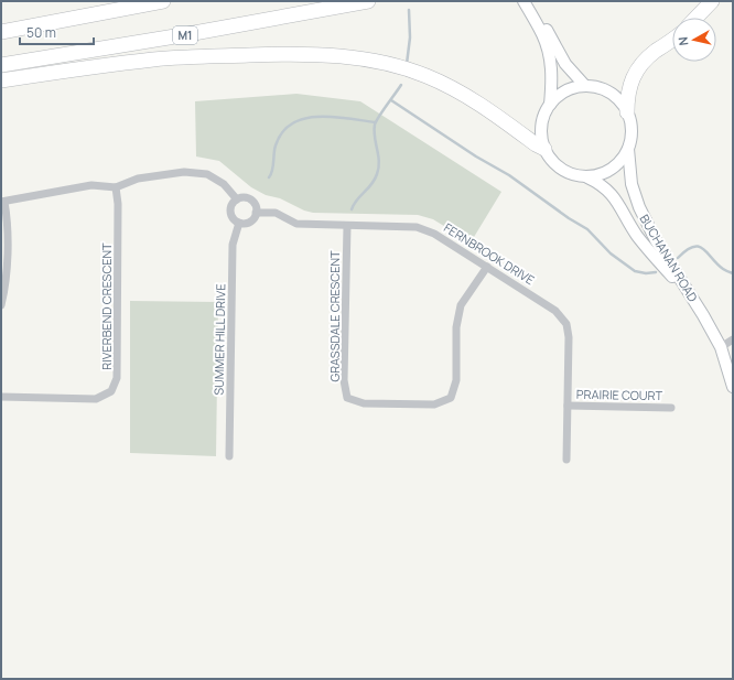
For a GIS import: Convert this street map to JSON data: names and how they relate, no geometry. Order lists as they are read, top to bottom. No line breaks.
{"streets":{"highway":["M1"],"main road":["BUCHANAN ROAD"],"street":["FERNBROOK DRIVE","RIVERBEND CRESCENT","GRASSDALE CRESCENT","SUMMER HILL DRIVE","PRAIRIE COURT"]},"crossings":[["FERNBROOK DRIVE","GRASSDALE CRESCENT"],["FERNBROOK DRIVE","SUMMER HILL DRIVE"],["FERNBROOK DRIVE","PRAIRIE COURT"]],"scale_bar":"50 m","north":"left"}
